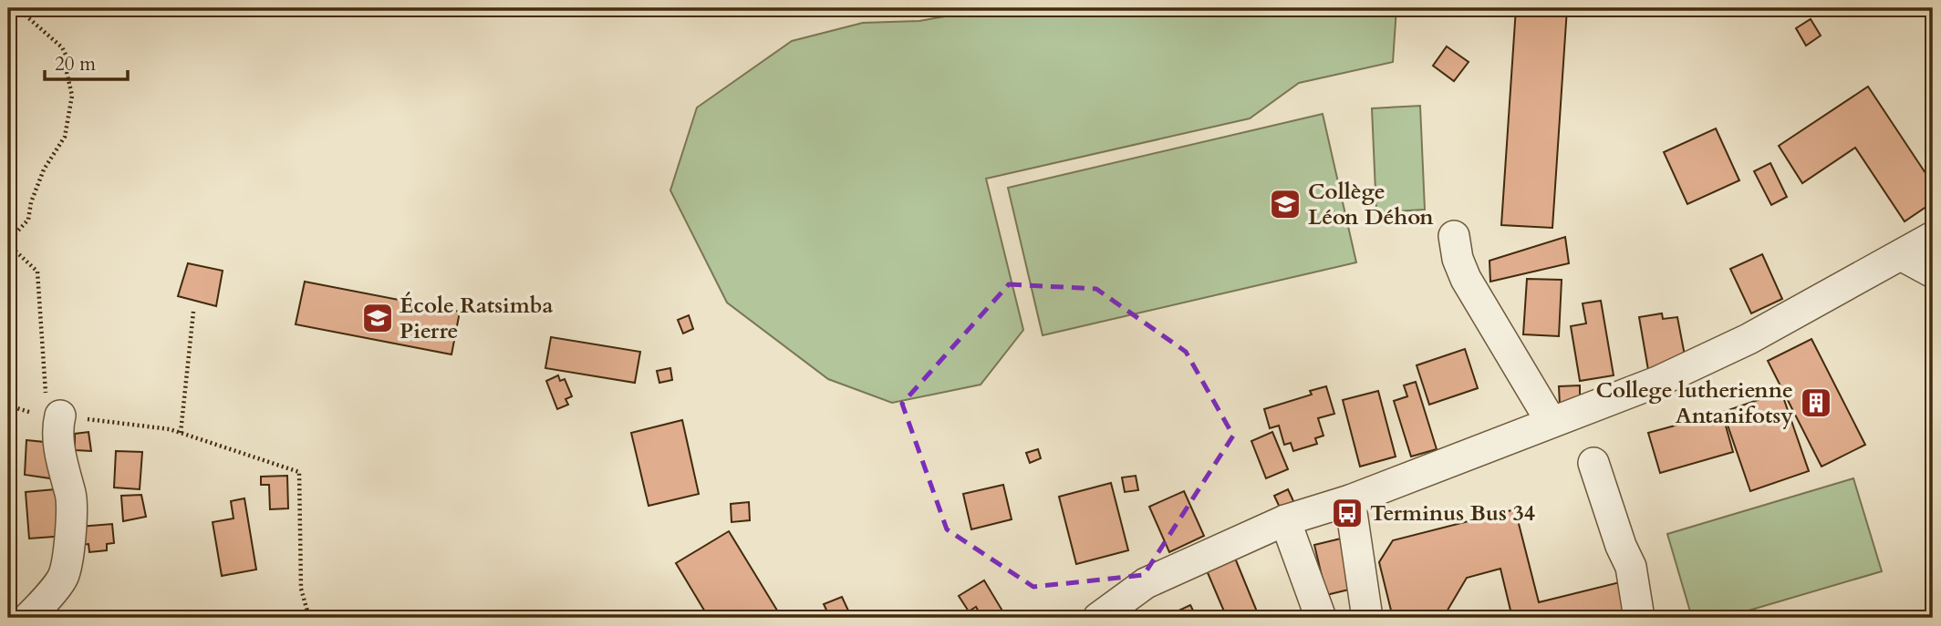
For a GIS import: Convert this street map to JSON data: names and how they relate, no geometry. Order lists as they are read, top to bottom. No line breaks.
{"places":{"school or university":["Collège Léon Déhon","École Ratsimba Pierre"],"building":["College lutherienne Antanifotsy"],"bus stop":["Terminus Bus 34"]},"scale_bar":"20 m"}
